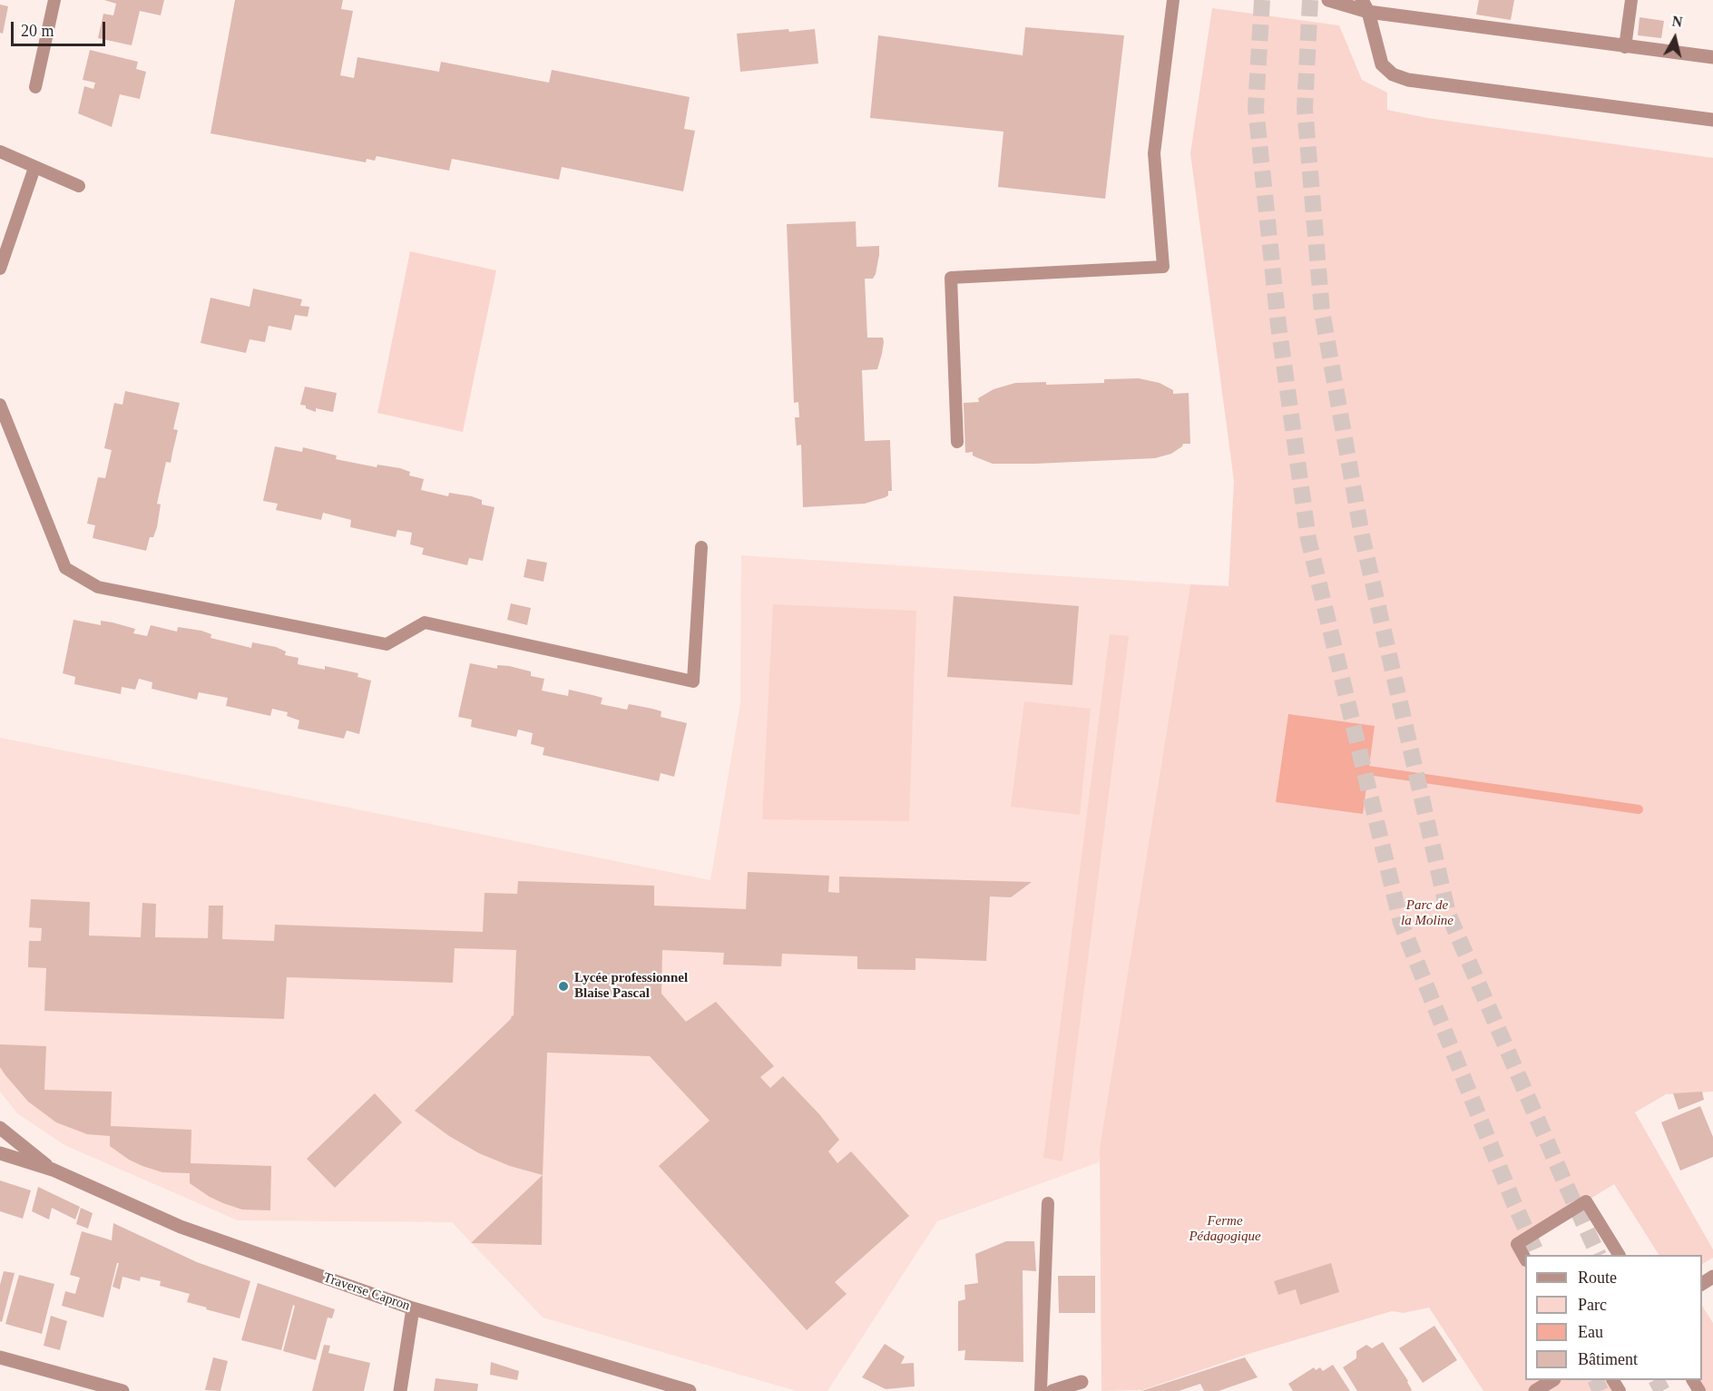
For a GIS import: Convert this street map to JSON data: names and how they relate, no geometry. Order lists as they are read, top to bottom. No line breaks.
{"streets":{"street":["Traverse Capron"]},"parks":["Parc de la Moline","Ferme Pédagogique"],"places":["Lycée professionnel Blaise Pascal"],"legend":["Route","Parc","Eau","Bâtiment"],"scale_bar":"20 m","north":"top"}
